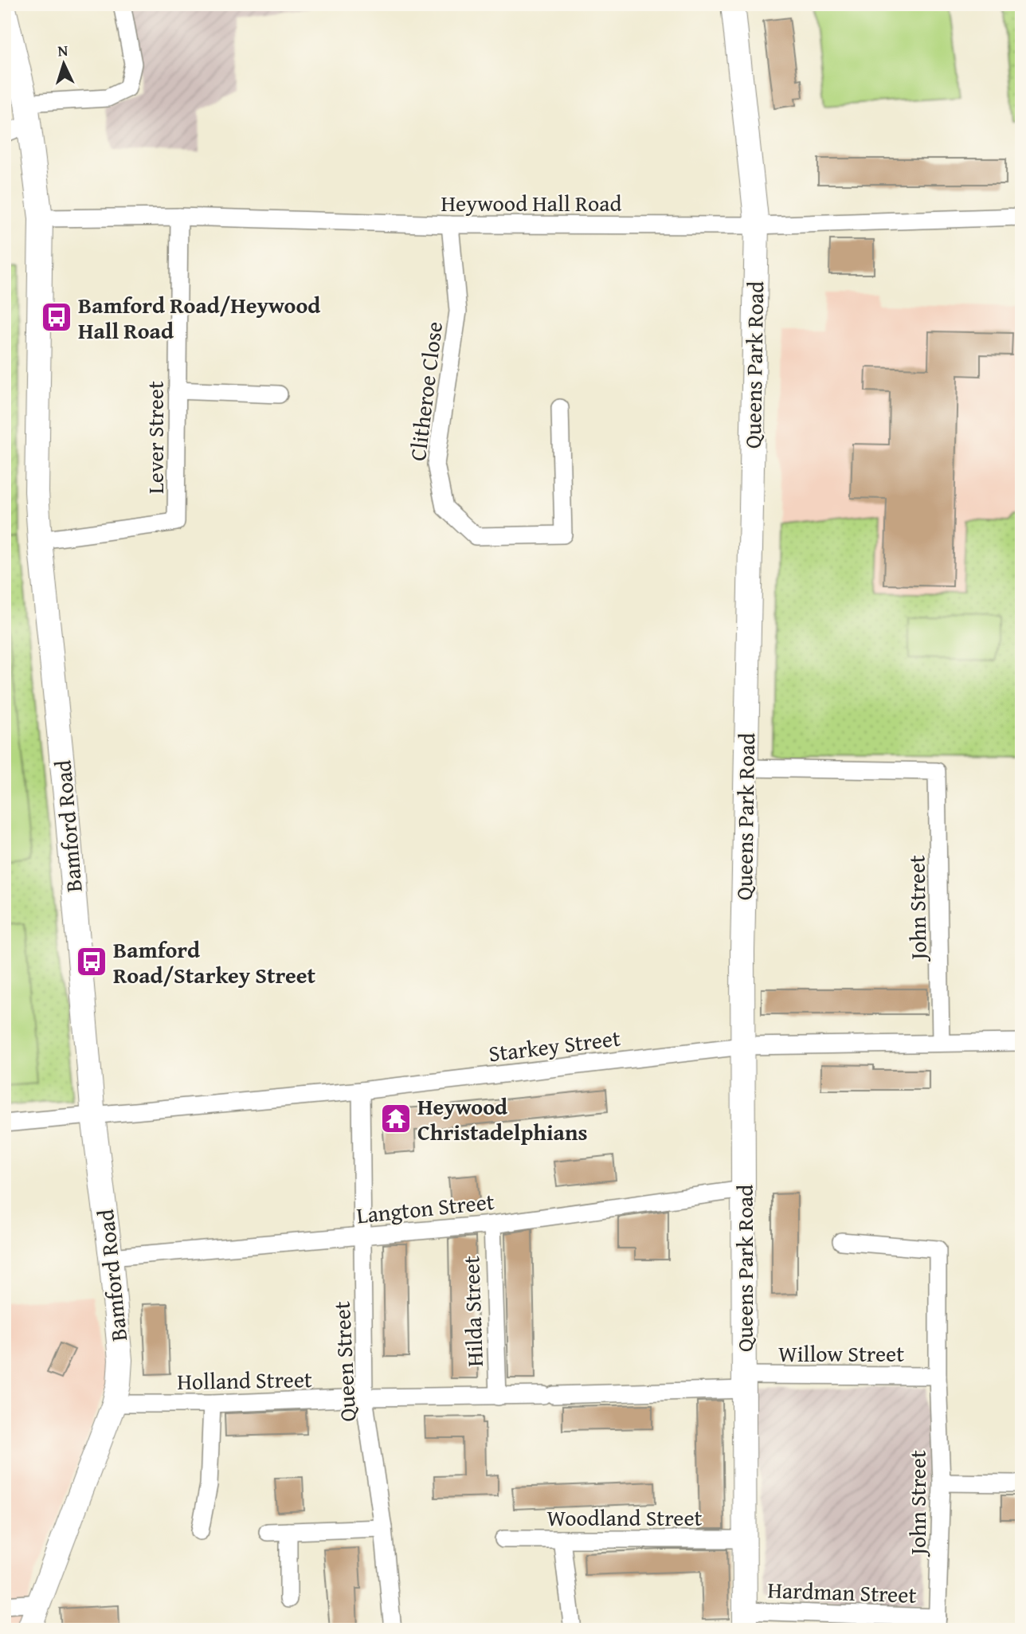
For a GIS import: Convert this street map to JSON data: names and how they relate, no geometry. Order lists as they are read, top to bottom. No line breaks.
{"streets":{"street":["Heywood Hall Road","Queens Park Road","Clitheroe Close","Lever Street","Bamford Road","John Street","Starkey Street","Langton Street","Hilda Street","Willow Street","Queen Street","Holland Street","Woodland Street","Hardman Street"]},"crossings":[["Heywood Hall Road","Queens Park Road"],["Heywood Hall Road","Clitheroe Close"],["Heywood Hall Road","Lever Street"],["Heywood Hall Road","Bamford Road"],["Queens Park Road","John Street"],["Queens Park Road","Starkey Street"],["Queens Park Road","Langton Street"],["Queens Park Road","Willow Street"],["Queens Park Road","Holland Street"],["Queens Park Road","Woodland Street"],["Queens Park Road","Hardman Street"],["Lever Street","Bamford Road"],["Bamford Road","Starkey Street"],["Bamford Road","Langton Street"],["Bamford Road","Holland Street"],["John Street","Starkey Street"],["John Street","Willow Street"],["John Street","Hardman Street"],["Starkey Street","Queen Street"],["Langton Street","Hilda Street"],["Langton Street","Queen Street"],["Hilda Street","Holland Street"],["Willow Street","Holland Street"],["Queen Street","Holland Street"]],"places":{"bus stop":["Bamford Road/Heywood Hall Road","Bamford Road/Starkey Street"],"temple":["Heywood Christadelphians"]},"north":"top"}
